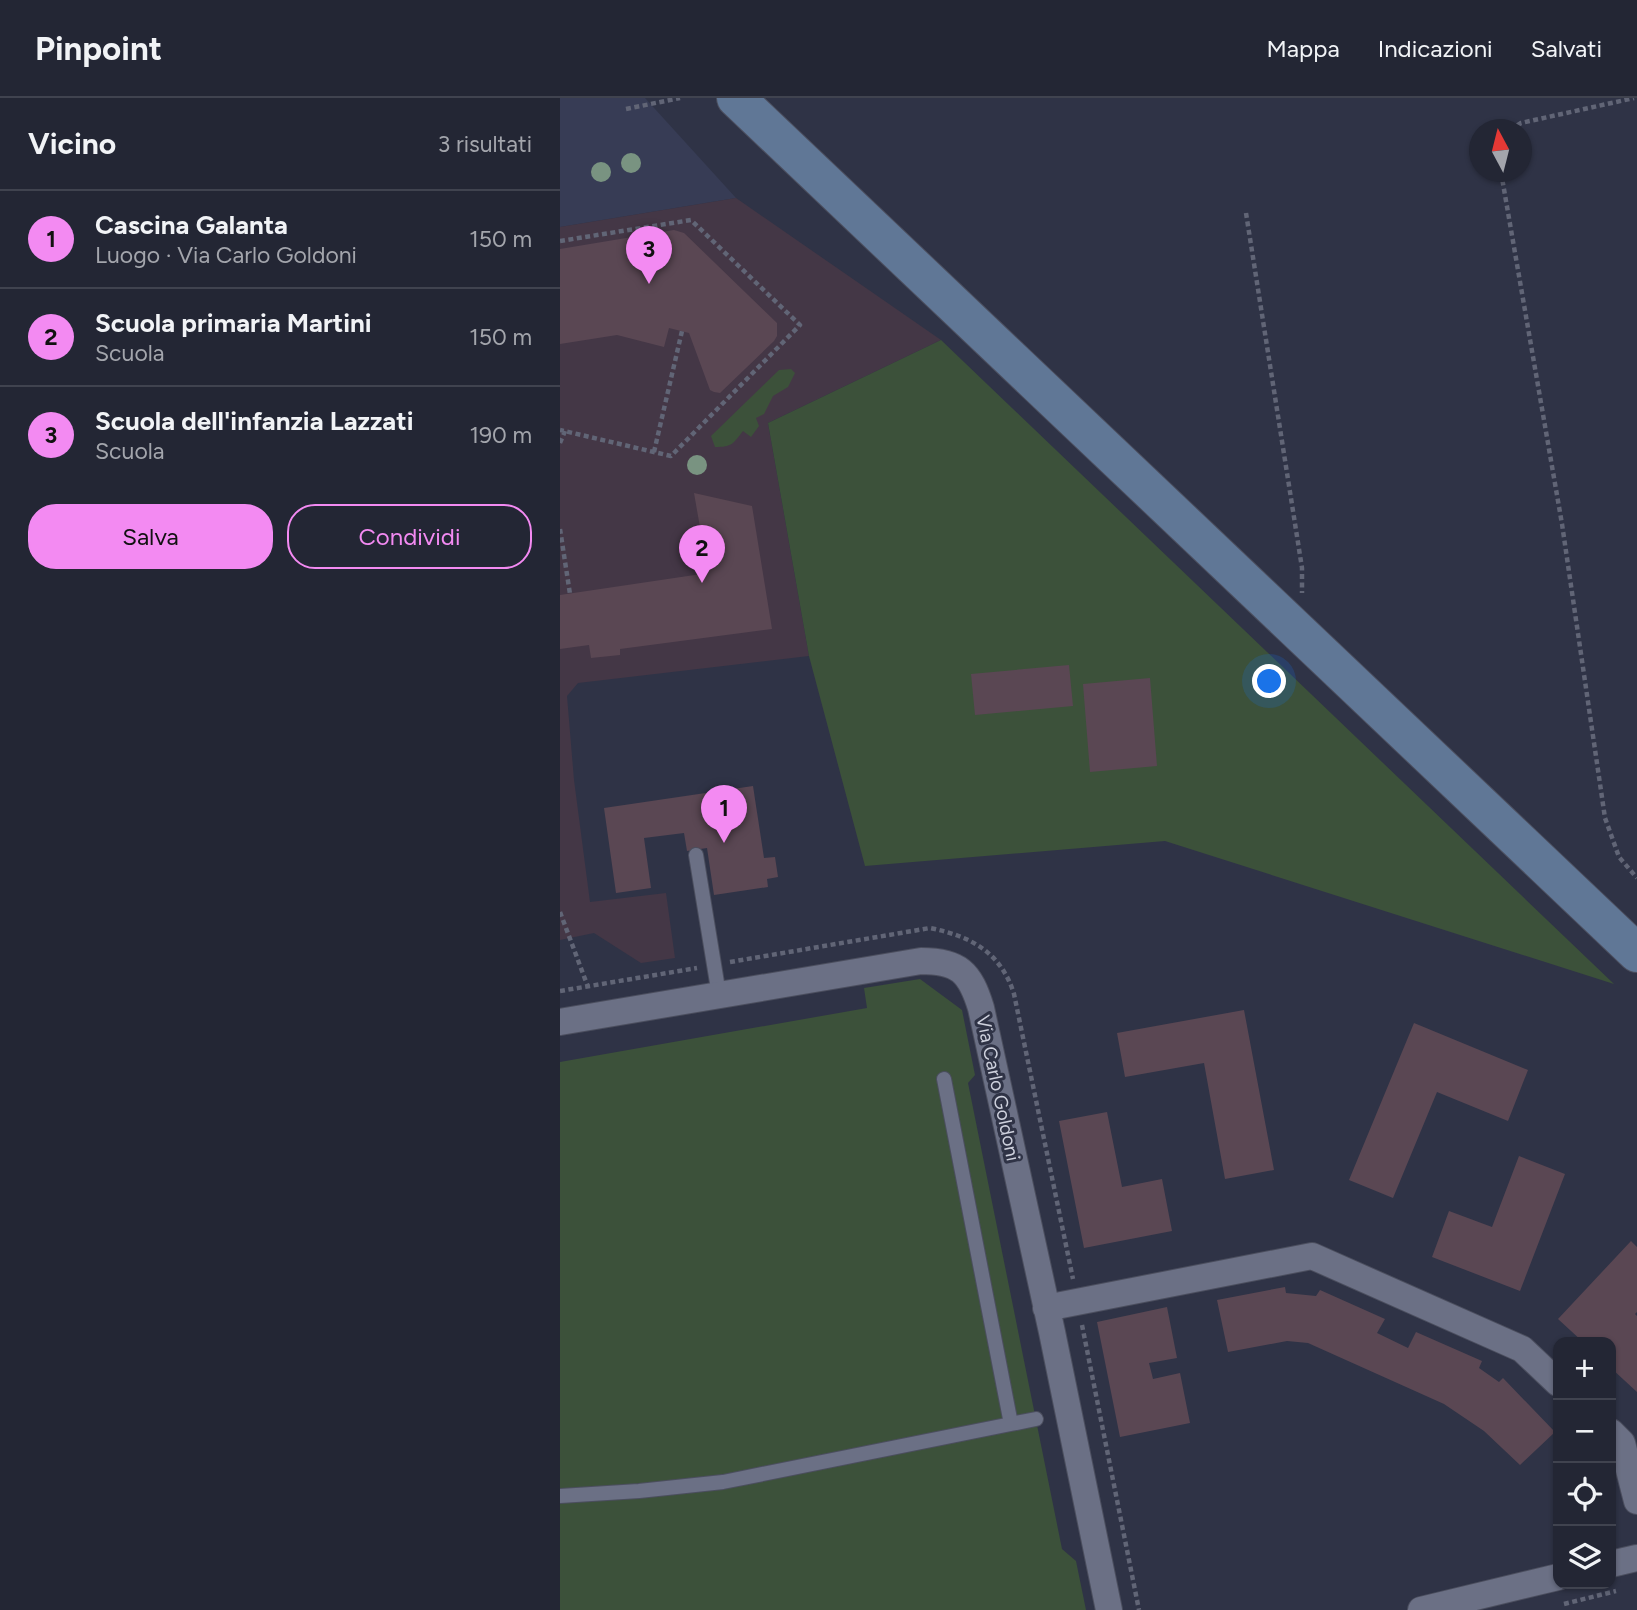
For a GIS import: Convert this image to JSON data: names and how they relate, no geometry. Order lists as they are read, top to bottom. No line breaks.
{"streets":{"street":["Via Carlo Goldoni"]},"north":"top","page":{"header":"Pinpoint","nav":["Mappa","Indicazioni","Salvati"],"heading":["Vicino","3 risultati"],"list":[{"mark":"1","name":"Cascina Galanta","note":"Luogo · Via Carlo Goldoni","value":"150 m"},{"mark":"2","name":"Scuola primaria Martini","note":"Scuola","value":"150 m"},{"mark":"3","name":"Scuola dell'infanzia Lazzati","note":"Scuola","value":"190 m"}],"pins":["3","2","1"],"buttons":["Salva","Condividi"],"map_buttons":["+","−"]}}
